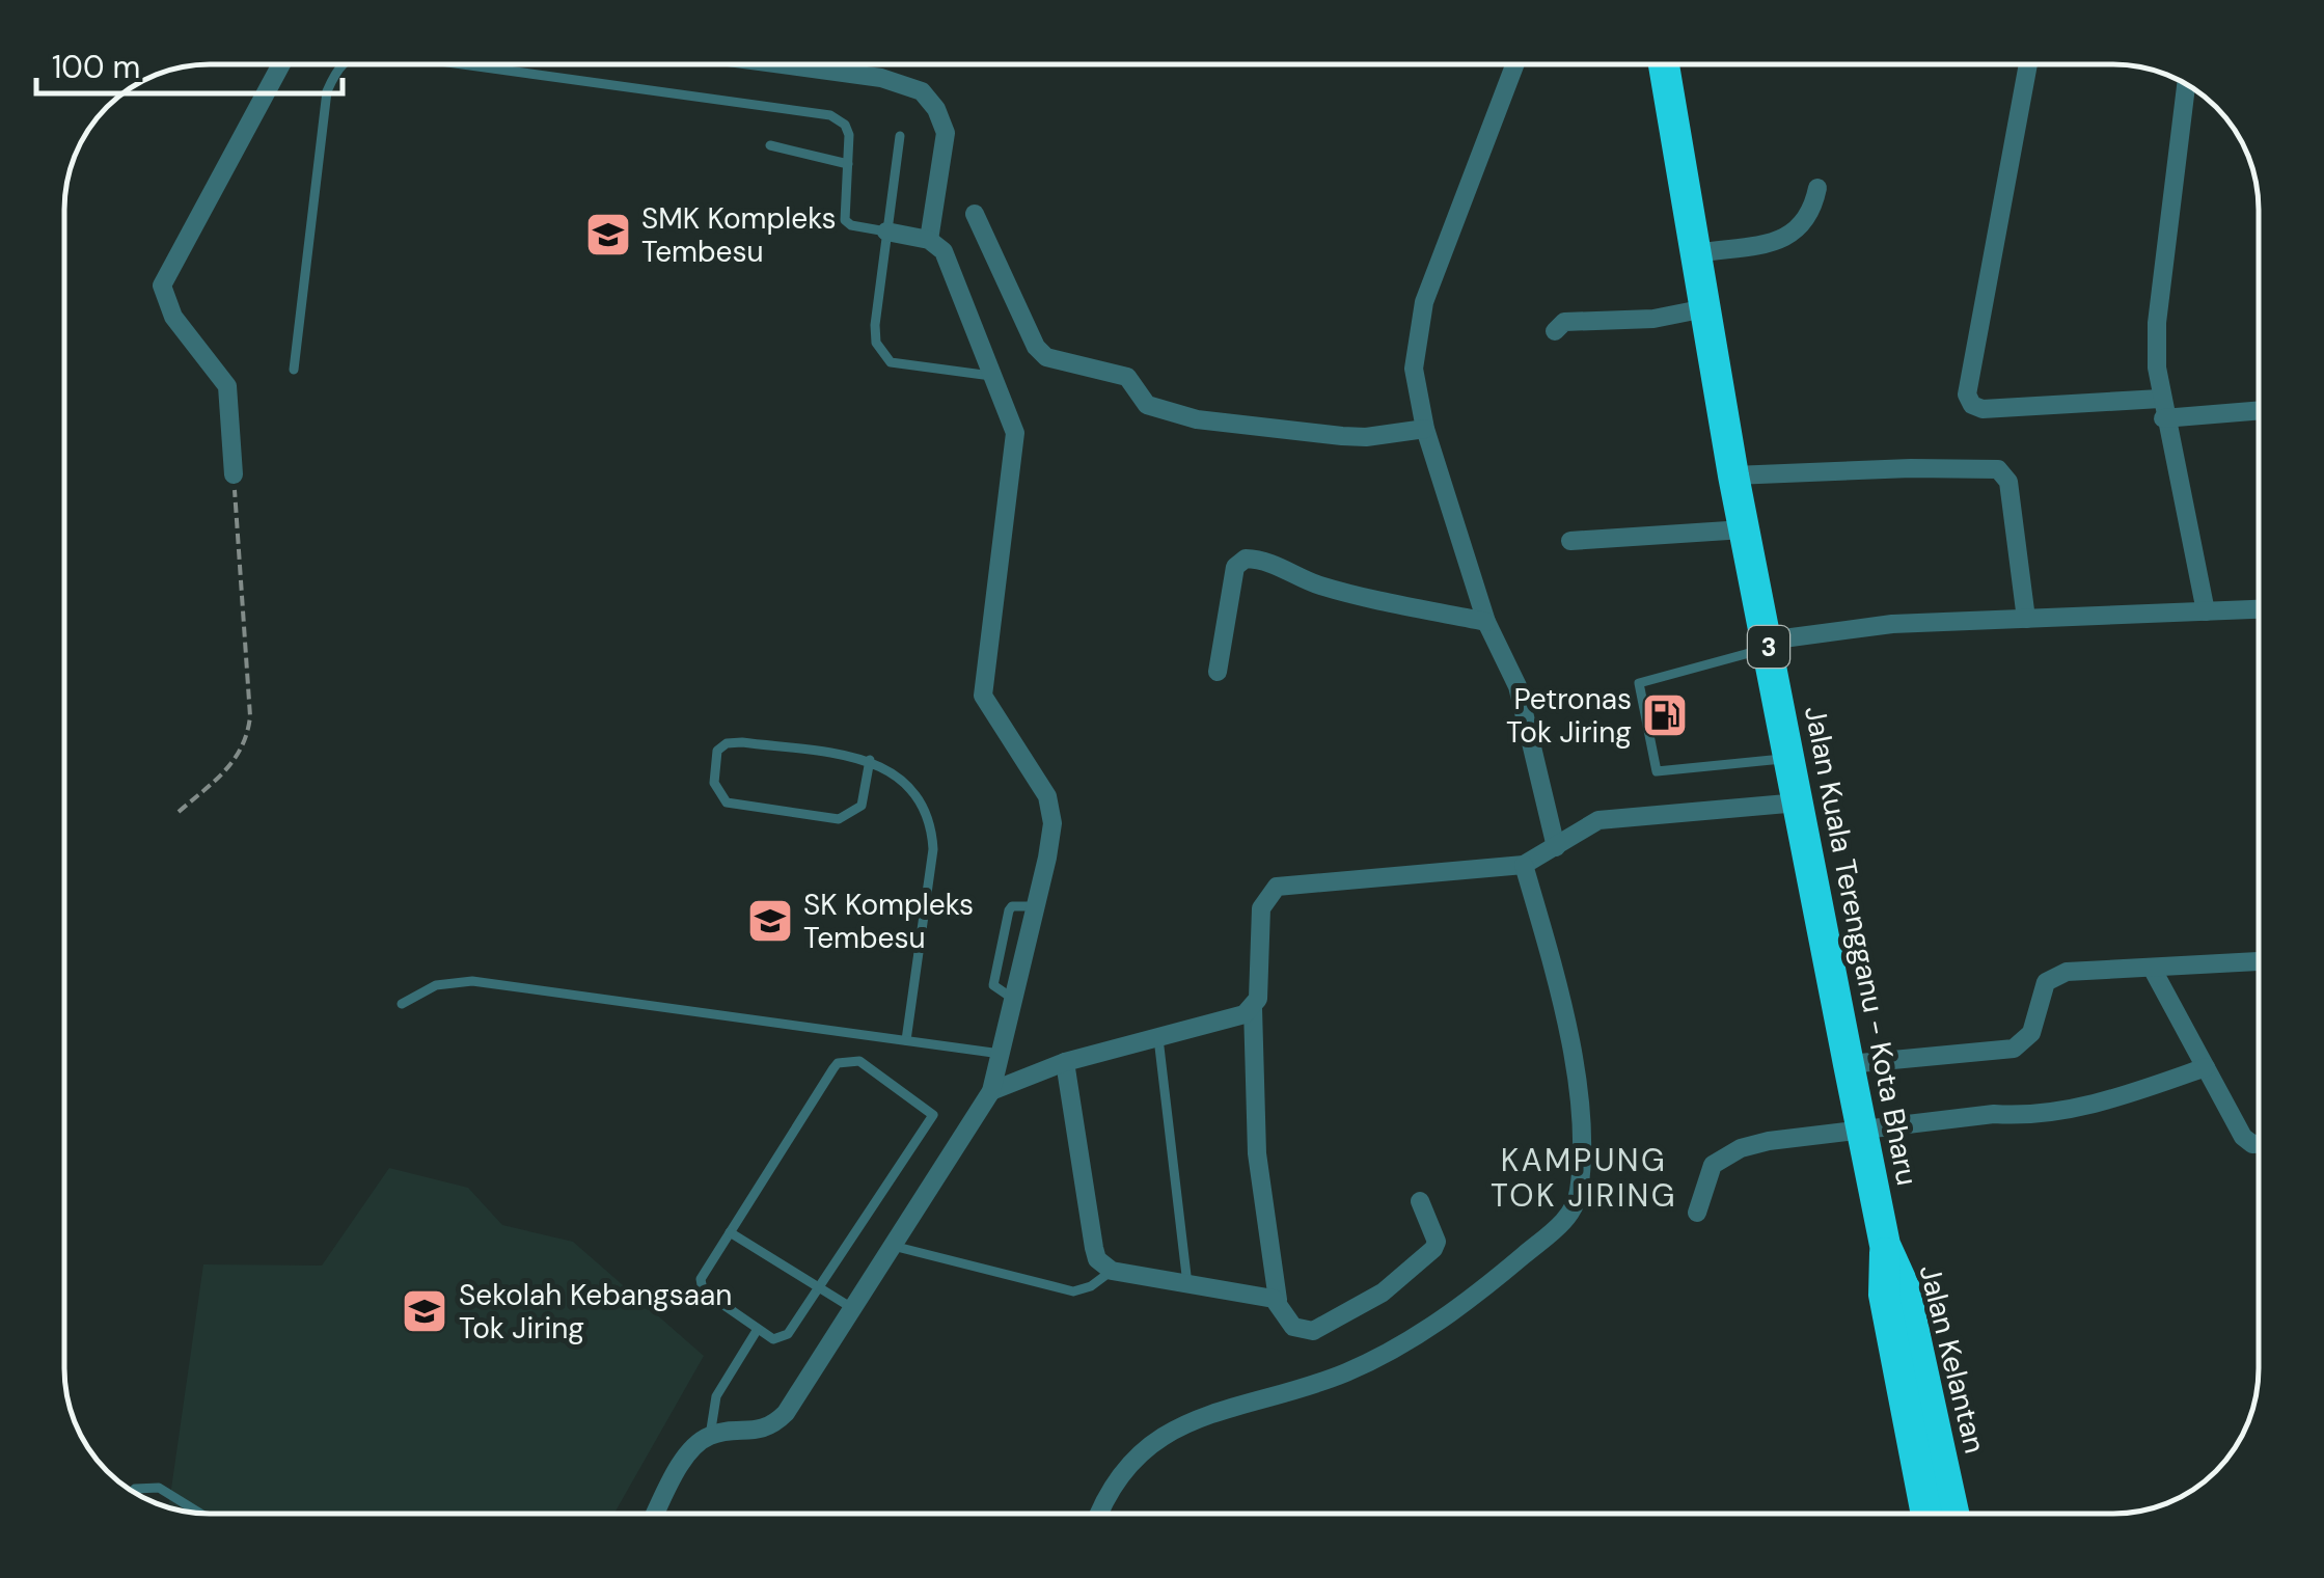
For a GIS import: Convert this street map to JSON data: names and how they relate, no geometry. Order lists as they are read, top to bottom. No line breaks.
{"streets":{"highway":["3","Jalan Kuala Terengganu - Kota Bharu","Jalan Kelantan"]},"crossings":[["Jalan Kuala Terengganu - Kota Bharu","Jalan Kelantan"]],"districts":["KAMPUNG TOK JIRING"],"places":{"school or university":["SMK Kompleks Tembesu","SK Kompleks Tembesu","Sekolah Kebangsaan Tok Jiring"],"fuel station":["Petronas Tok Jiring"]},"scale_bar":"100 m"}
